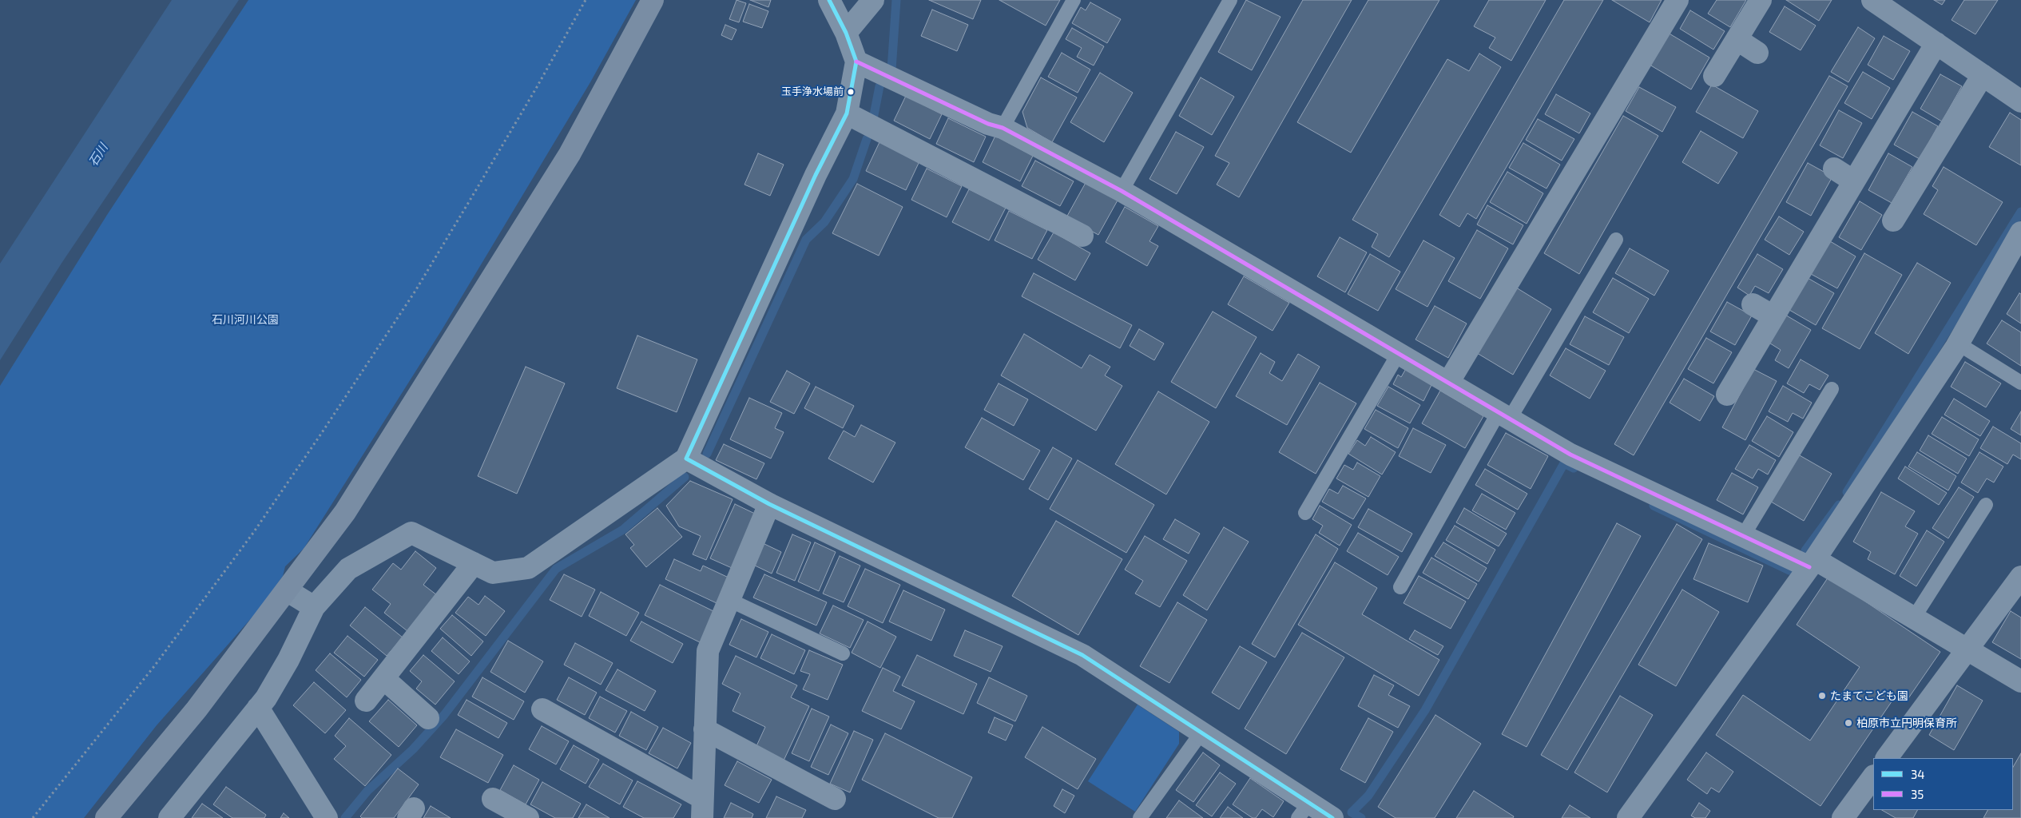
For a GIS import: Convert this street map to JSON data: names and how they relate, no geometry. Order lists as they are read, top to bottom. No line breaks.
{"water":["石川"],"parks":["石川河川公園"],"places":["玉手浄水場前","たまてこども園","柏原市立円明保育所"],"lines":["transit line 34","transit line 35"],"legend":["34","35"]}
